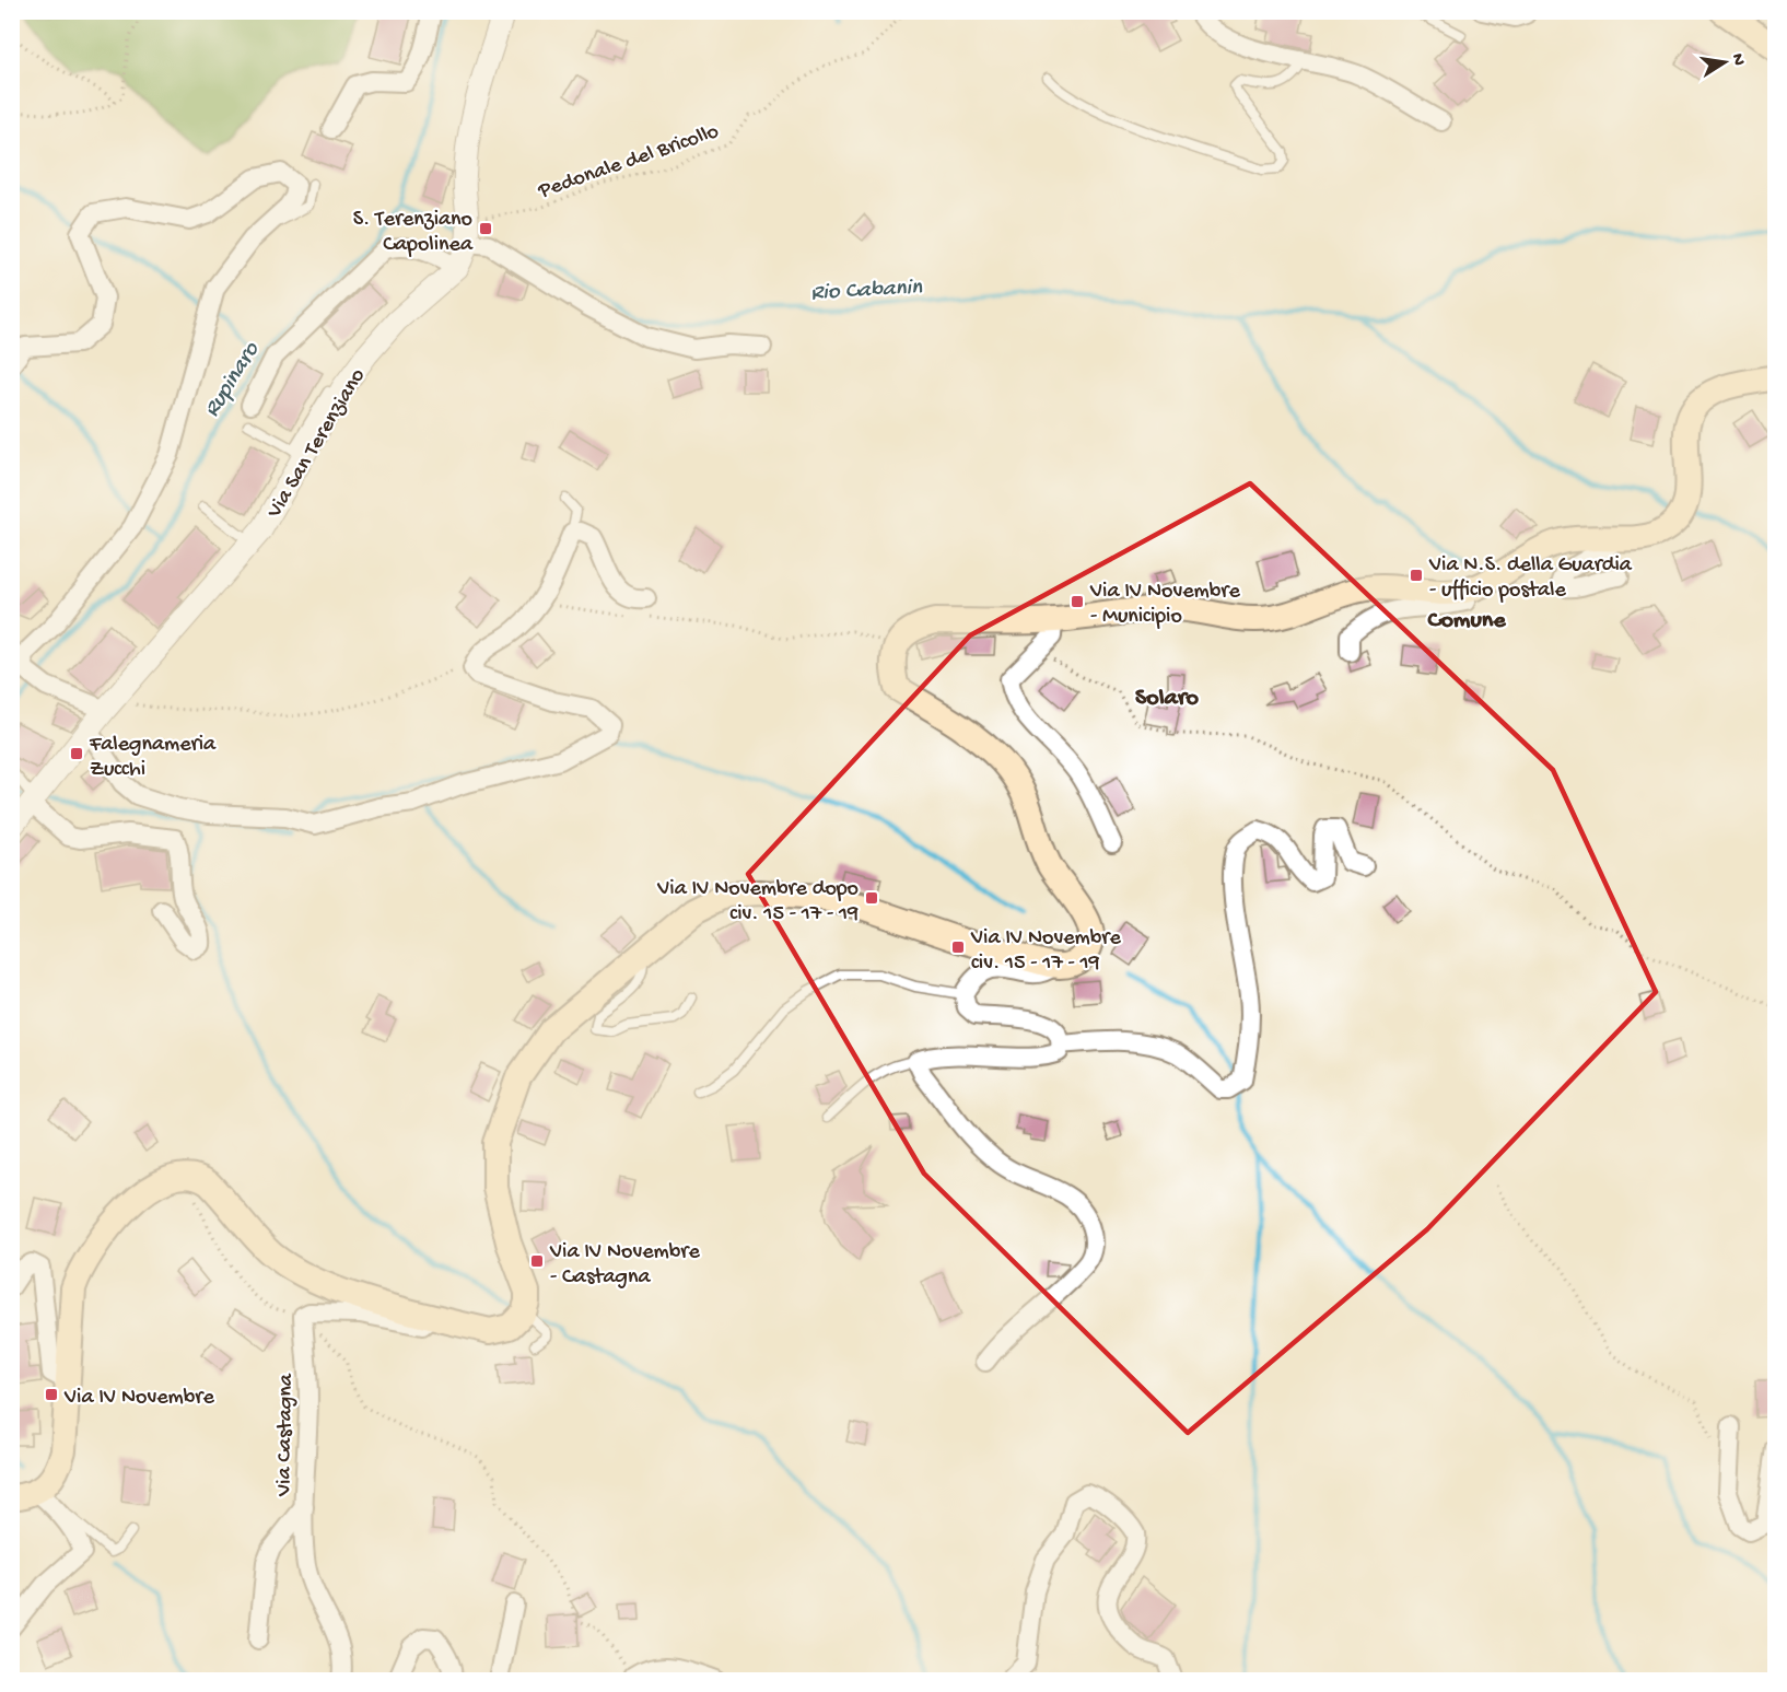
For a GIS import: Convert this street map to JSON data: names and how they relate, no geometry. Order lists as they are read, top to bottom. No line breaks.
{"streets":{"street":["Via San Terenziano","Via Castagna"],"path":["Pedonale del Bricollo"]},"crossings":[["Pedonale del Bricollo","Via San Terenziano"]],"districts":["Comune","Solaro"],"water":["Rio Cabanin","Rupinaro"],"places":{"transit":["S. Terenziano Capolinea","Via N.S. della Guardia - ufficio postale","Via IV Novembre - Municipio","Falegnameria Zucchi","Via IV Novembre dopo civ. 15 - 17 - 19","Via IV Novembre civ. 15 - 17 - 19","Via IV Novembre - Castagna","Via IV Novembre"]},"north":"right"}
